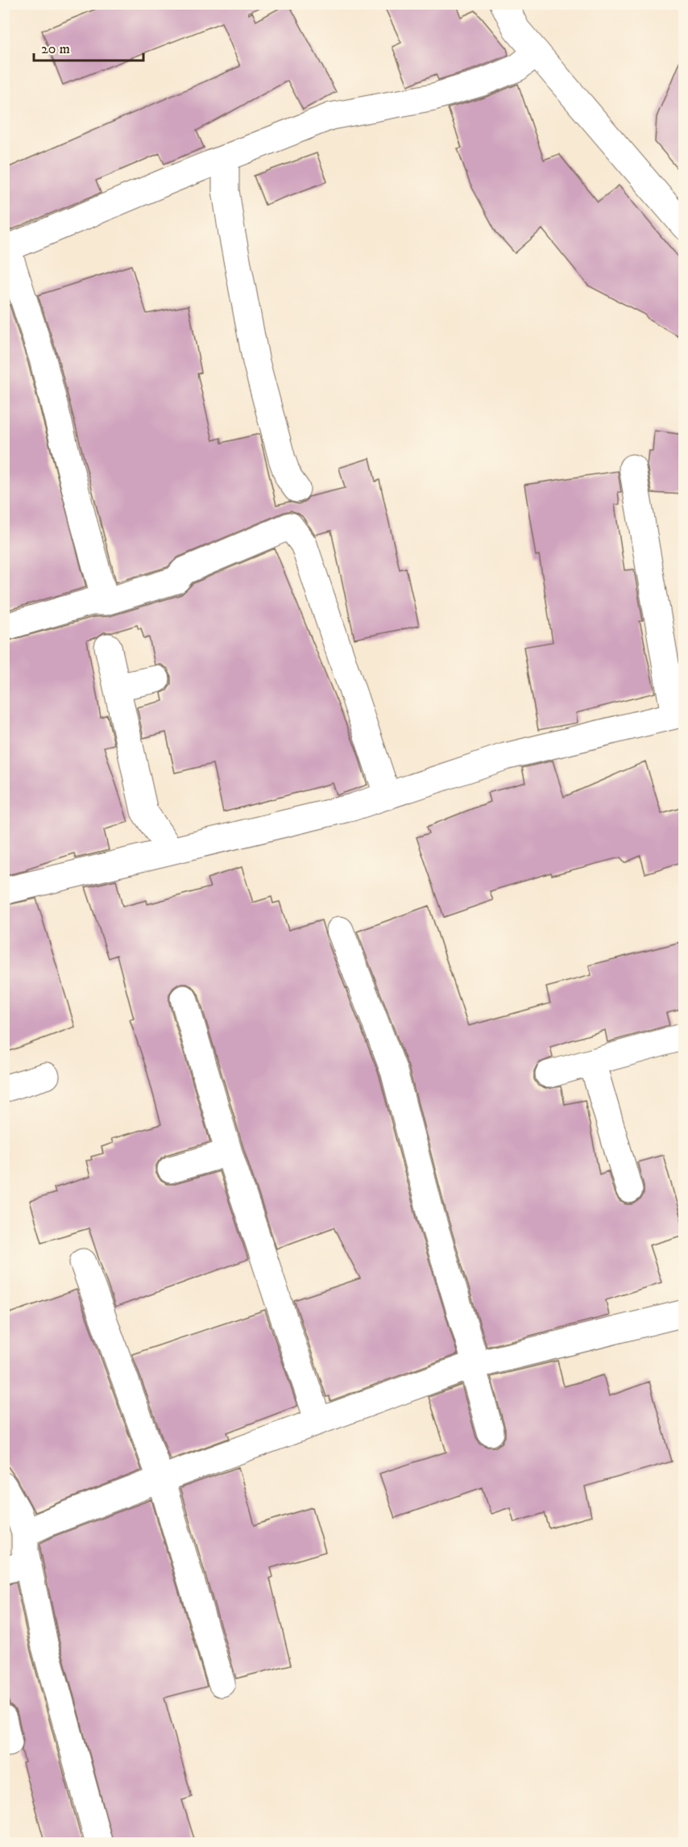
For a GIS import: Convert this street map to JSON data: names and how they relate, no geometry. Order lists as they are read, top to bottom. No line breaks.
{"scale_bar":"20 m"}
